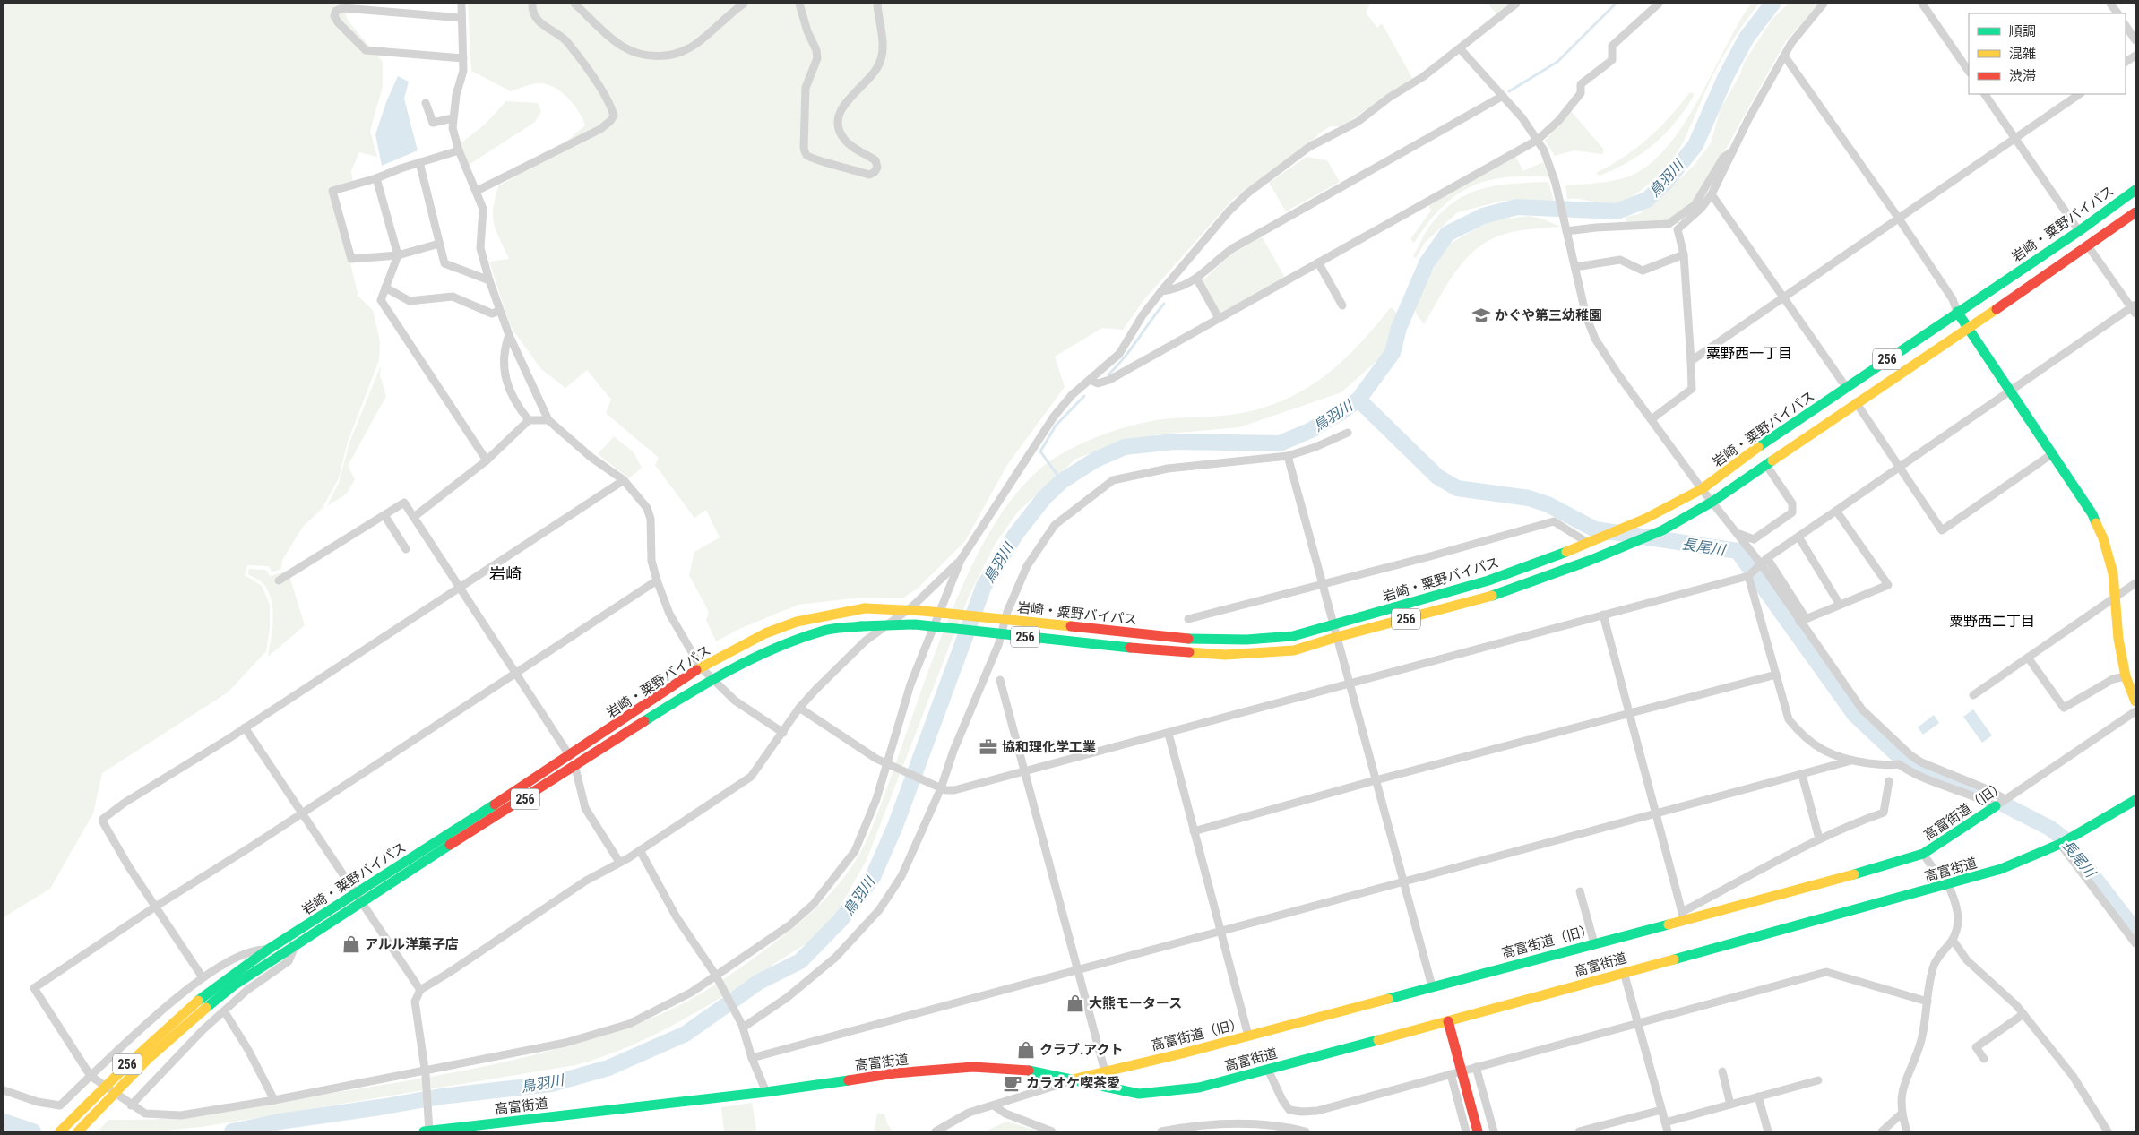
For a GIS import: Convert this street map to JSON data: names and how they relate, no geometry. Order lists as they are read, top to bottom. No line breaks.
{"streets":{"main road":["岩崎・粟野バイパス","256","高富街道（旧）","高富街道"]},"crossings":[["高富街道（旧）","高富街道"]],"districts":["粟野西一丁目","岩崎","粟野西二丁目"],"water":["鳥羽川","長尾川"],"places":{"school or university":["かぐや第三幼稚園"],"office":["協和理化学工業"],"shop":["アルル洋菓子店","大熊モータース","クラブ.アクト"],"cafe":["カラオケ喫茶愛"]},"legend":["順調","混雑","渋滞"]}
